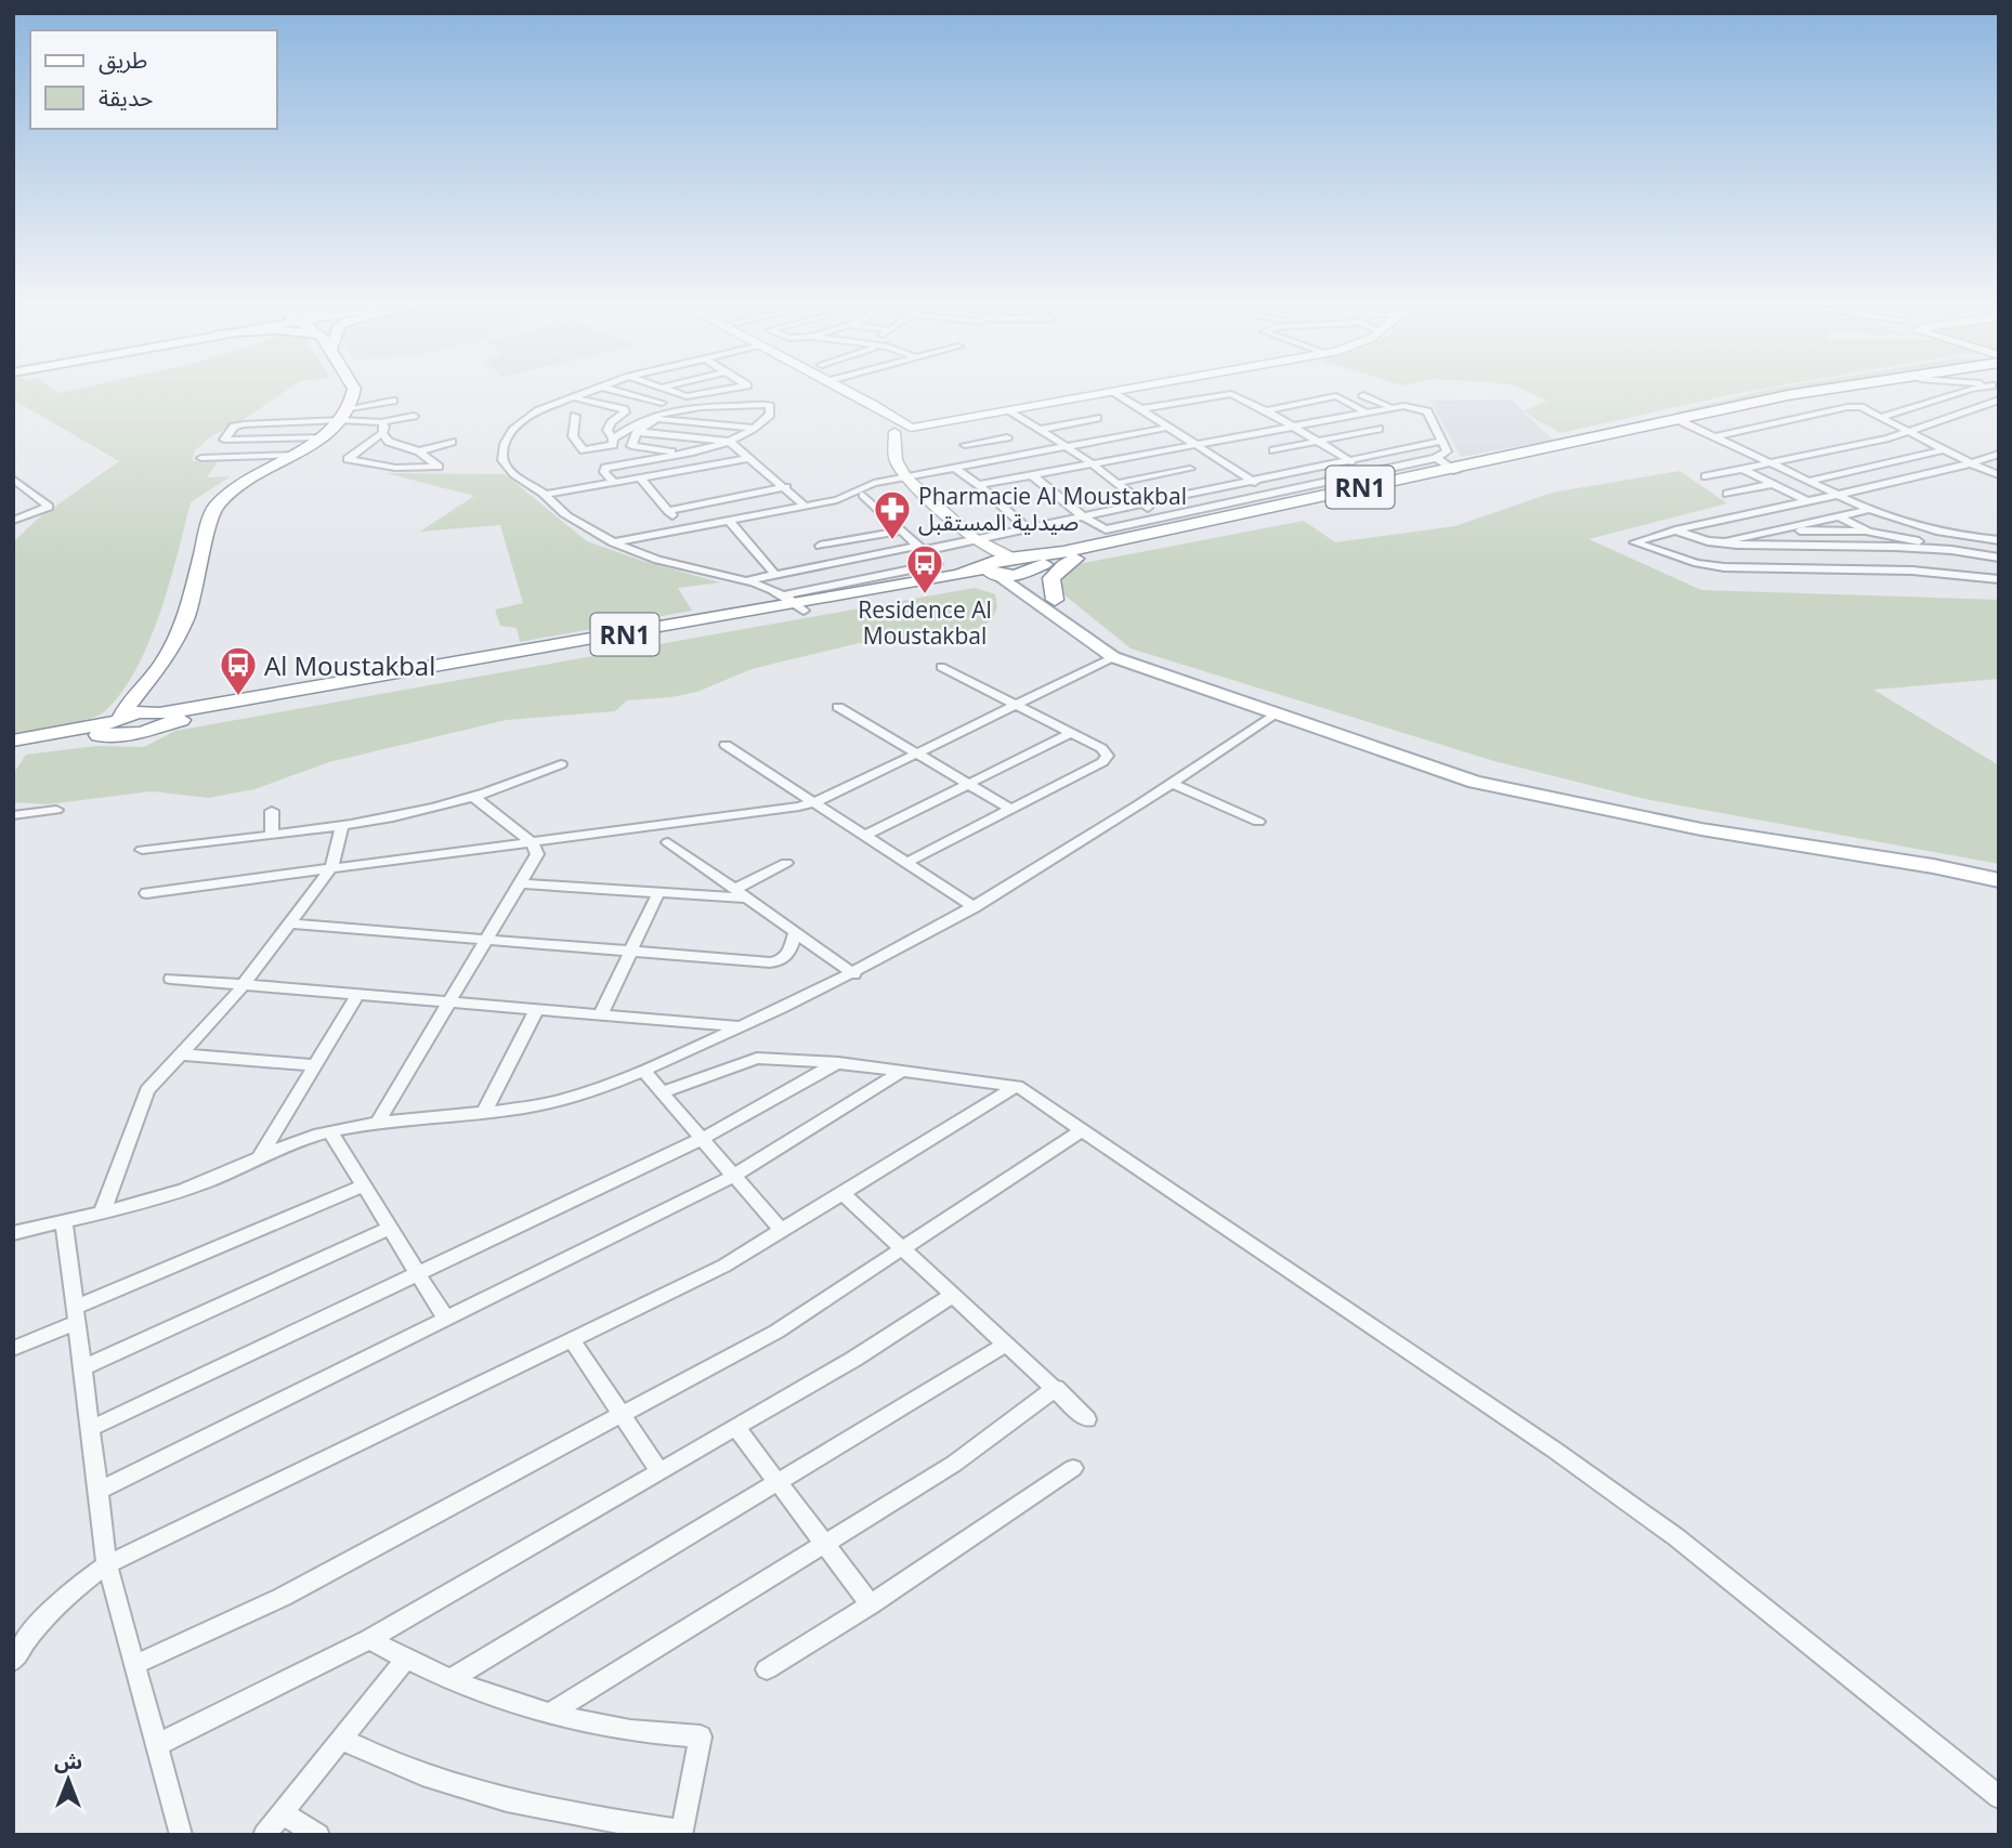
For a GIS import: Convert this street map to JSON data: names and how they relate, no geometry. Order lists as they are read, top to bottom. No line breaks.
{"streets":{"highway":["RN1"]},"places":{"pharmacy":["Pharmacie Al Moustakbal صيدلية المستقبل"],"bus stop":["Residence Al Moustakbal","Al Moustakbal"]},"legend":["طريق","حديقة"],"north":"top"}
